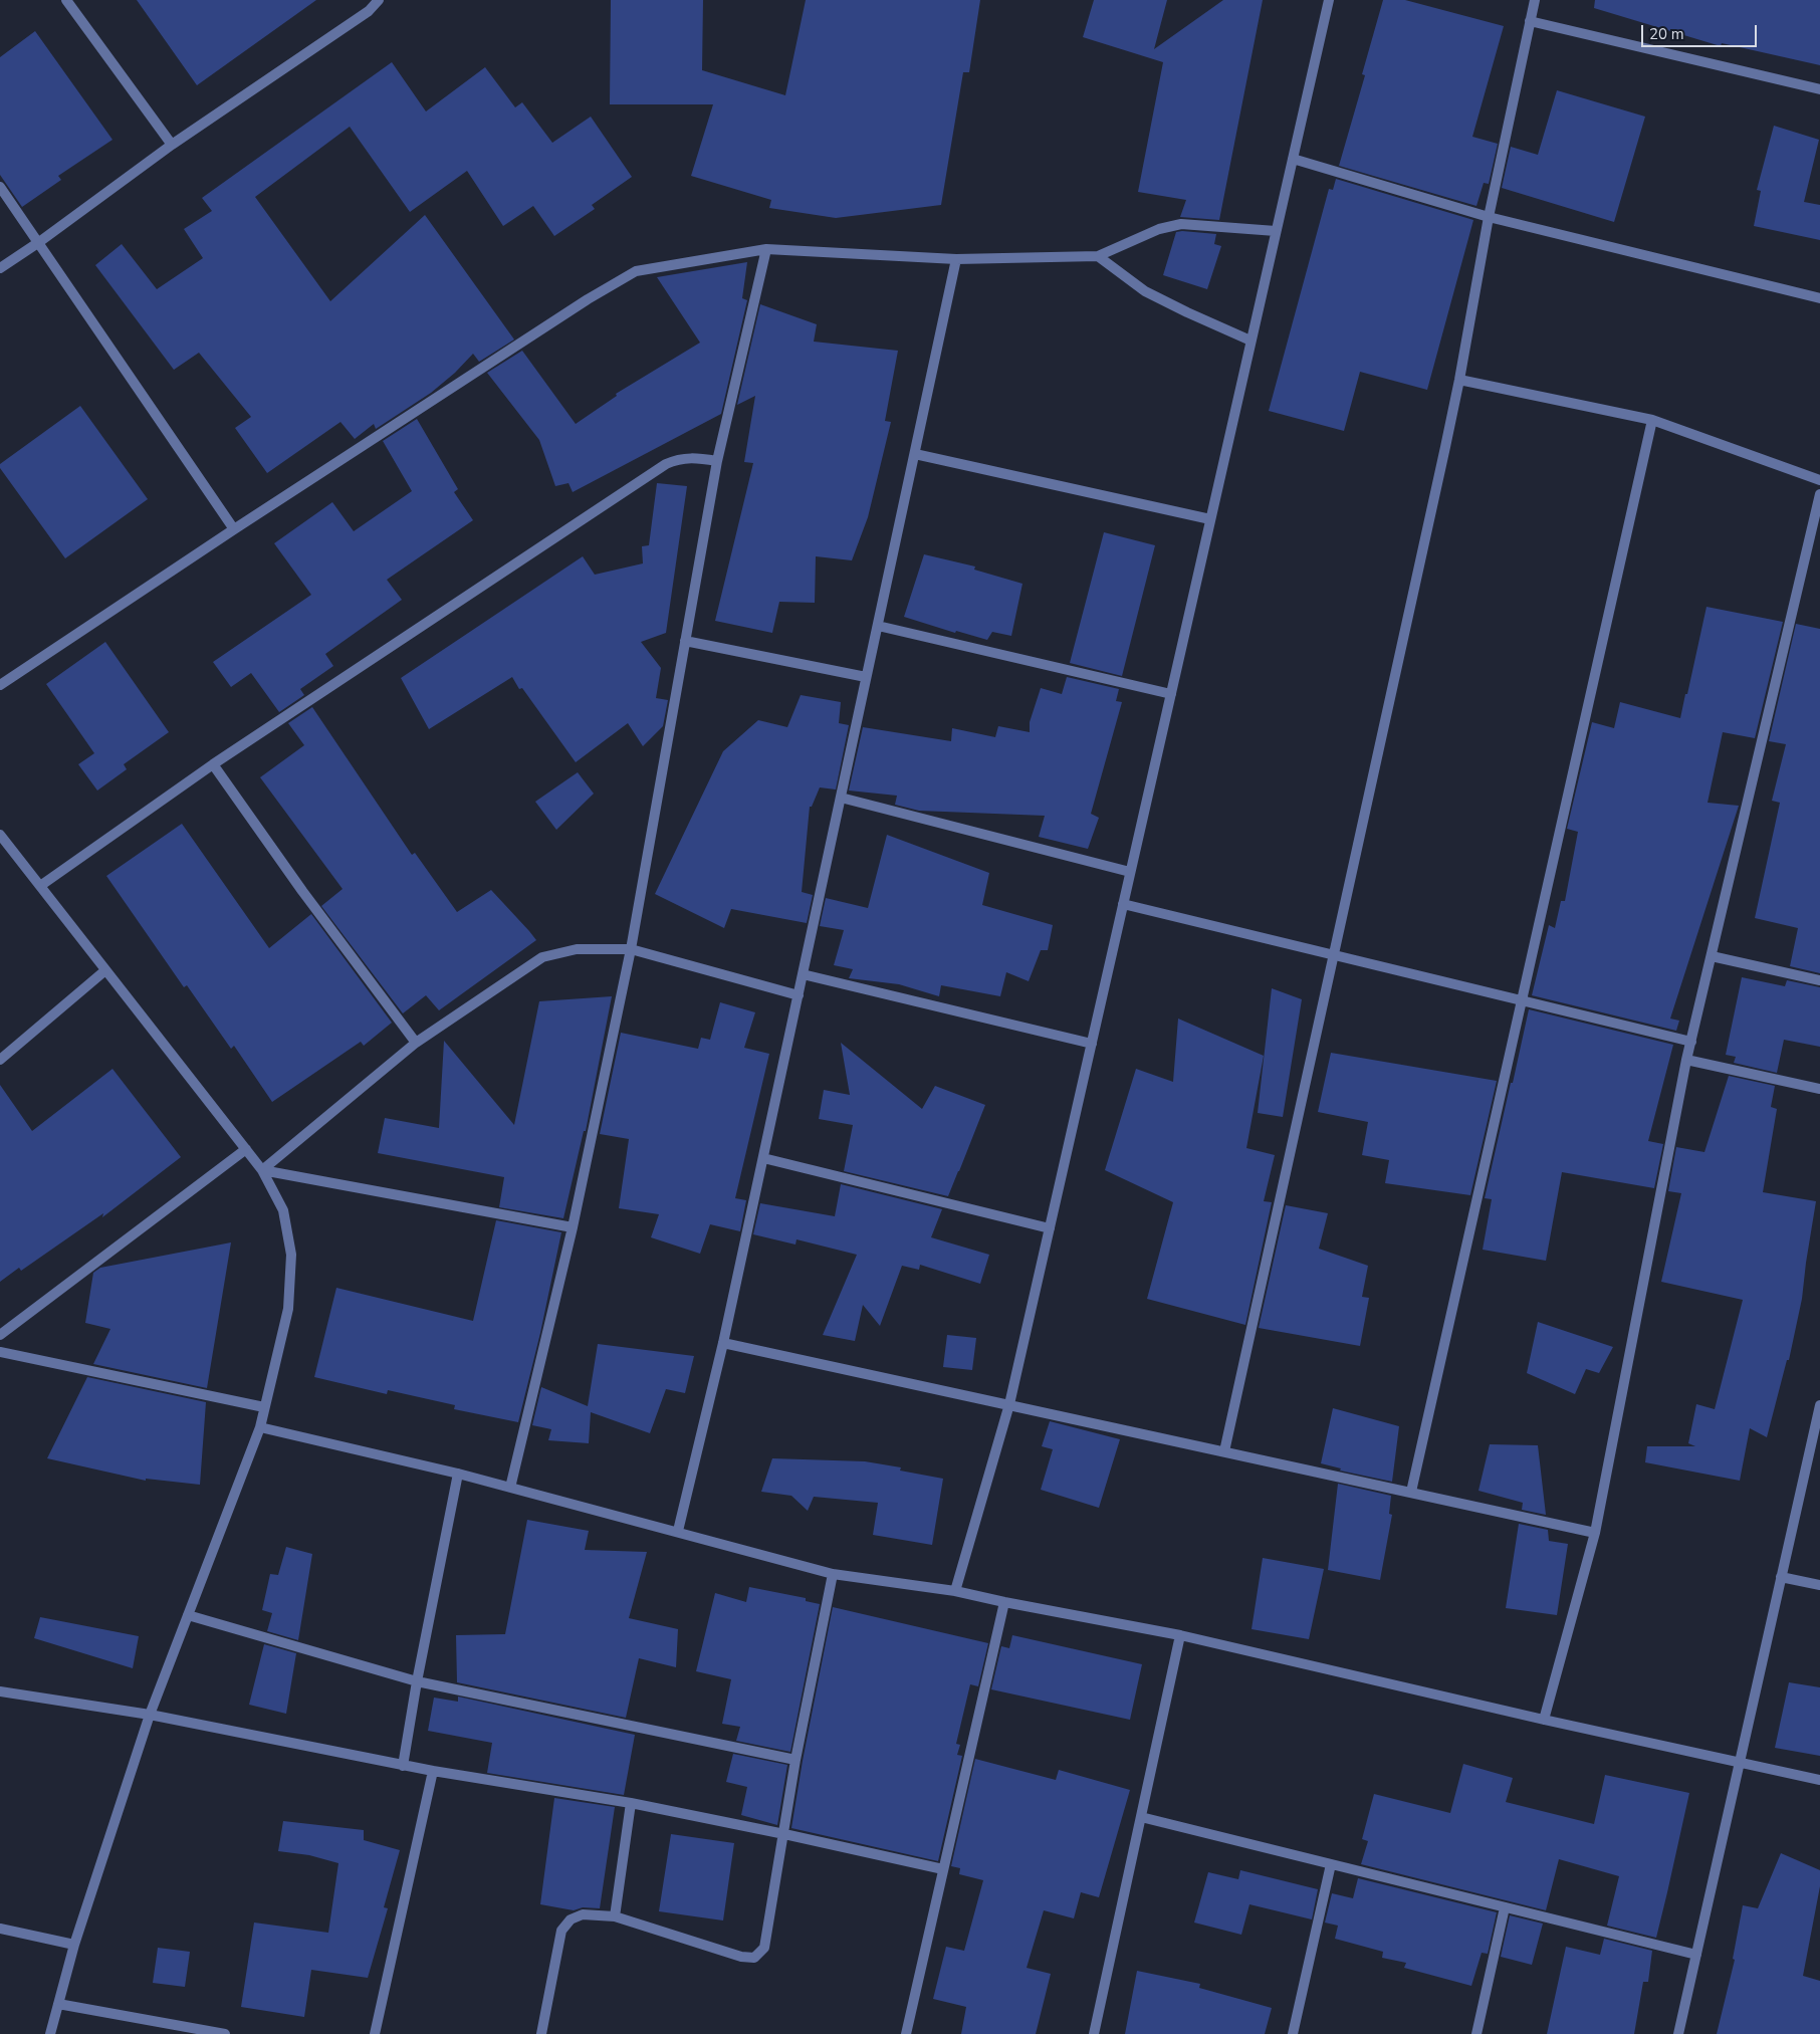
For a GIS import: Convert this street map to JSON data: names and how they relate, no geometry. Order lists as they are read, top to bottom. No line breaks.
{"scale_bar":"20 m"}
